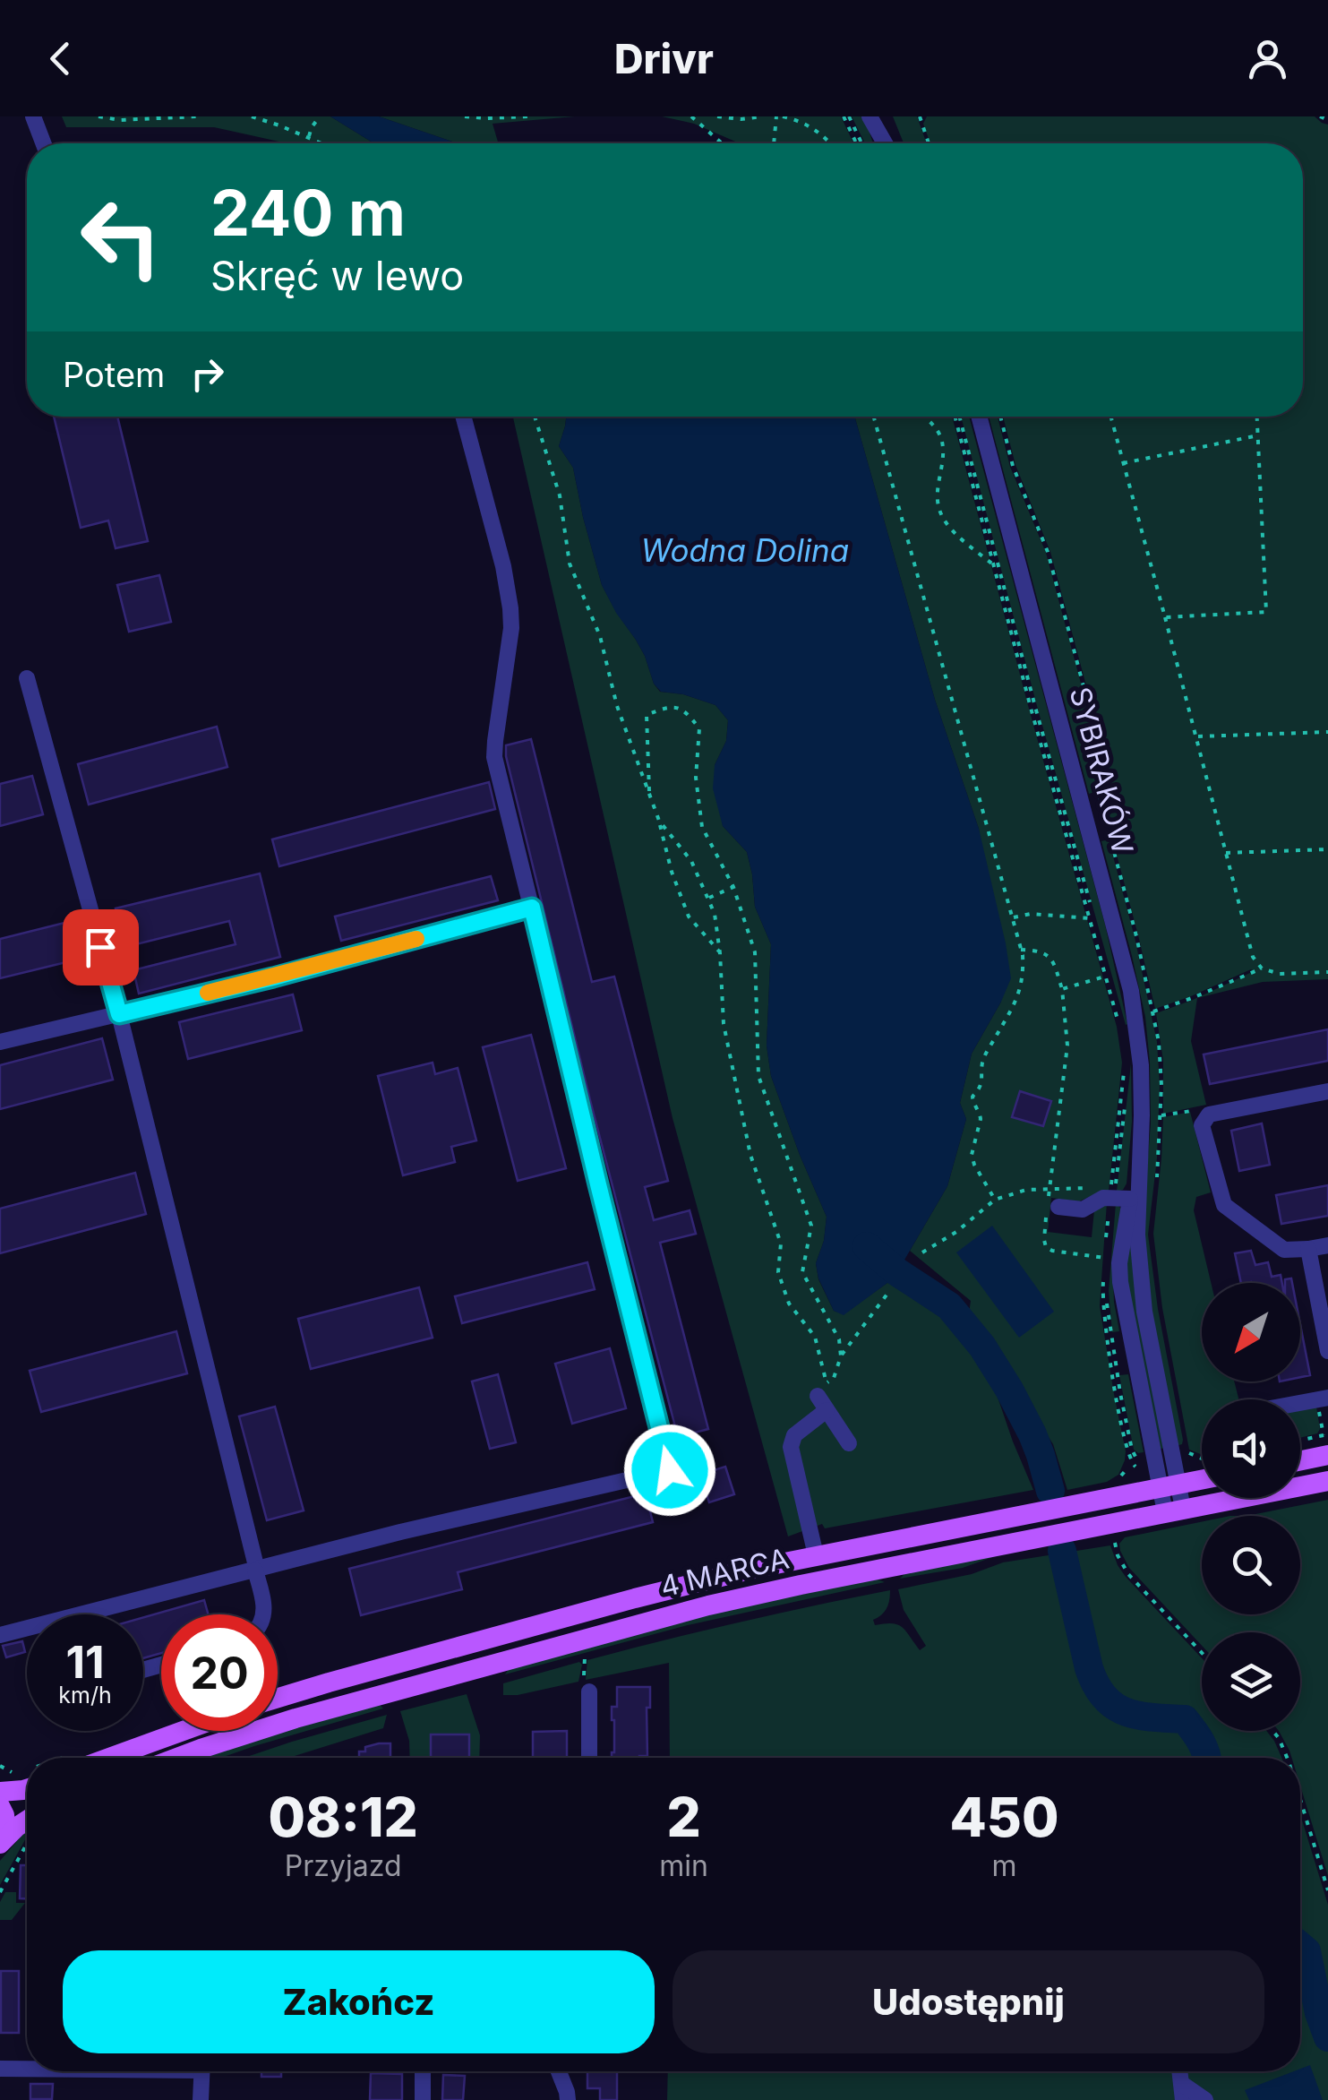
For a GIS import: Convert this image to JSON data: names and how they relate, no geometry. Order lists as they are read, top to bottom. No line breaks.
{"streets":{"main road":["4 MARCA"],"street":["SYBIRAKÓW"]},"crossings":[["SYBIRAKÓW","4 MARCA"]],"water":["Wodna Dolina"],"north":"bottom left","page":{"header":"Drivr","turn":["240 m","Skręć w lewo"],"then":"Potem","speed":"11 km/h","limit":"20","eta":["08:12","Przyjazd","2","min","450","m"],"buttons":["Zakończ","Udostępnij"]}}
